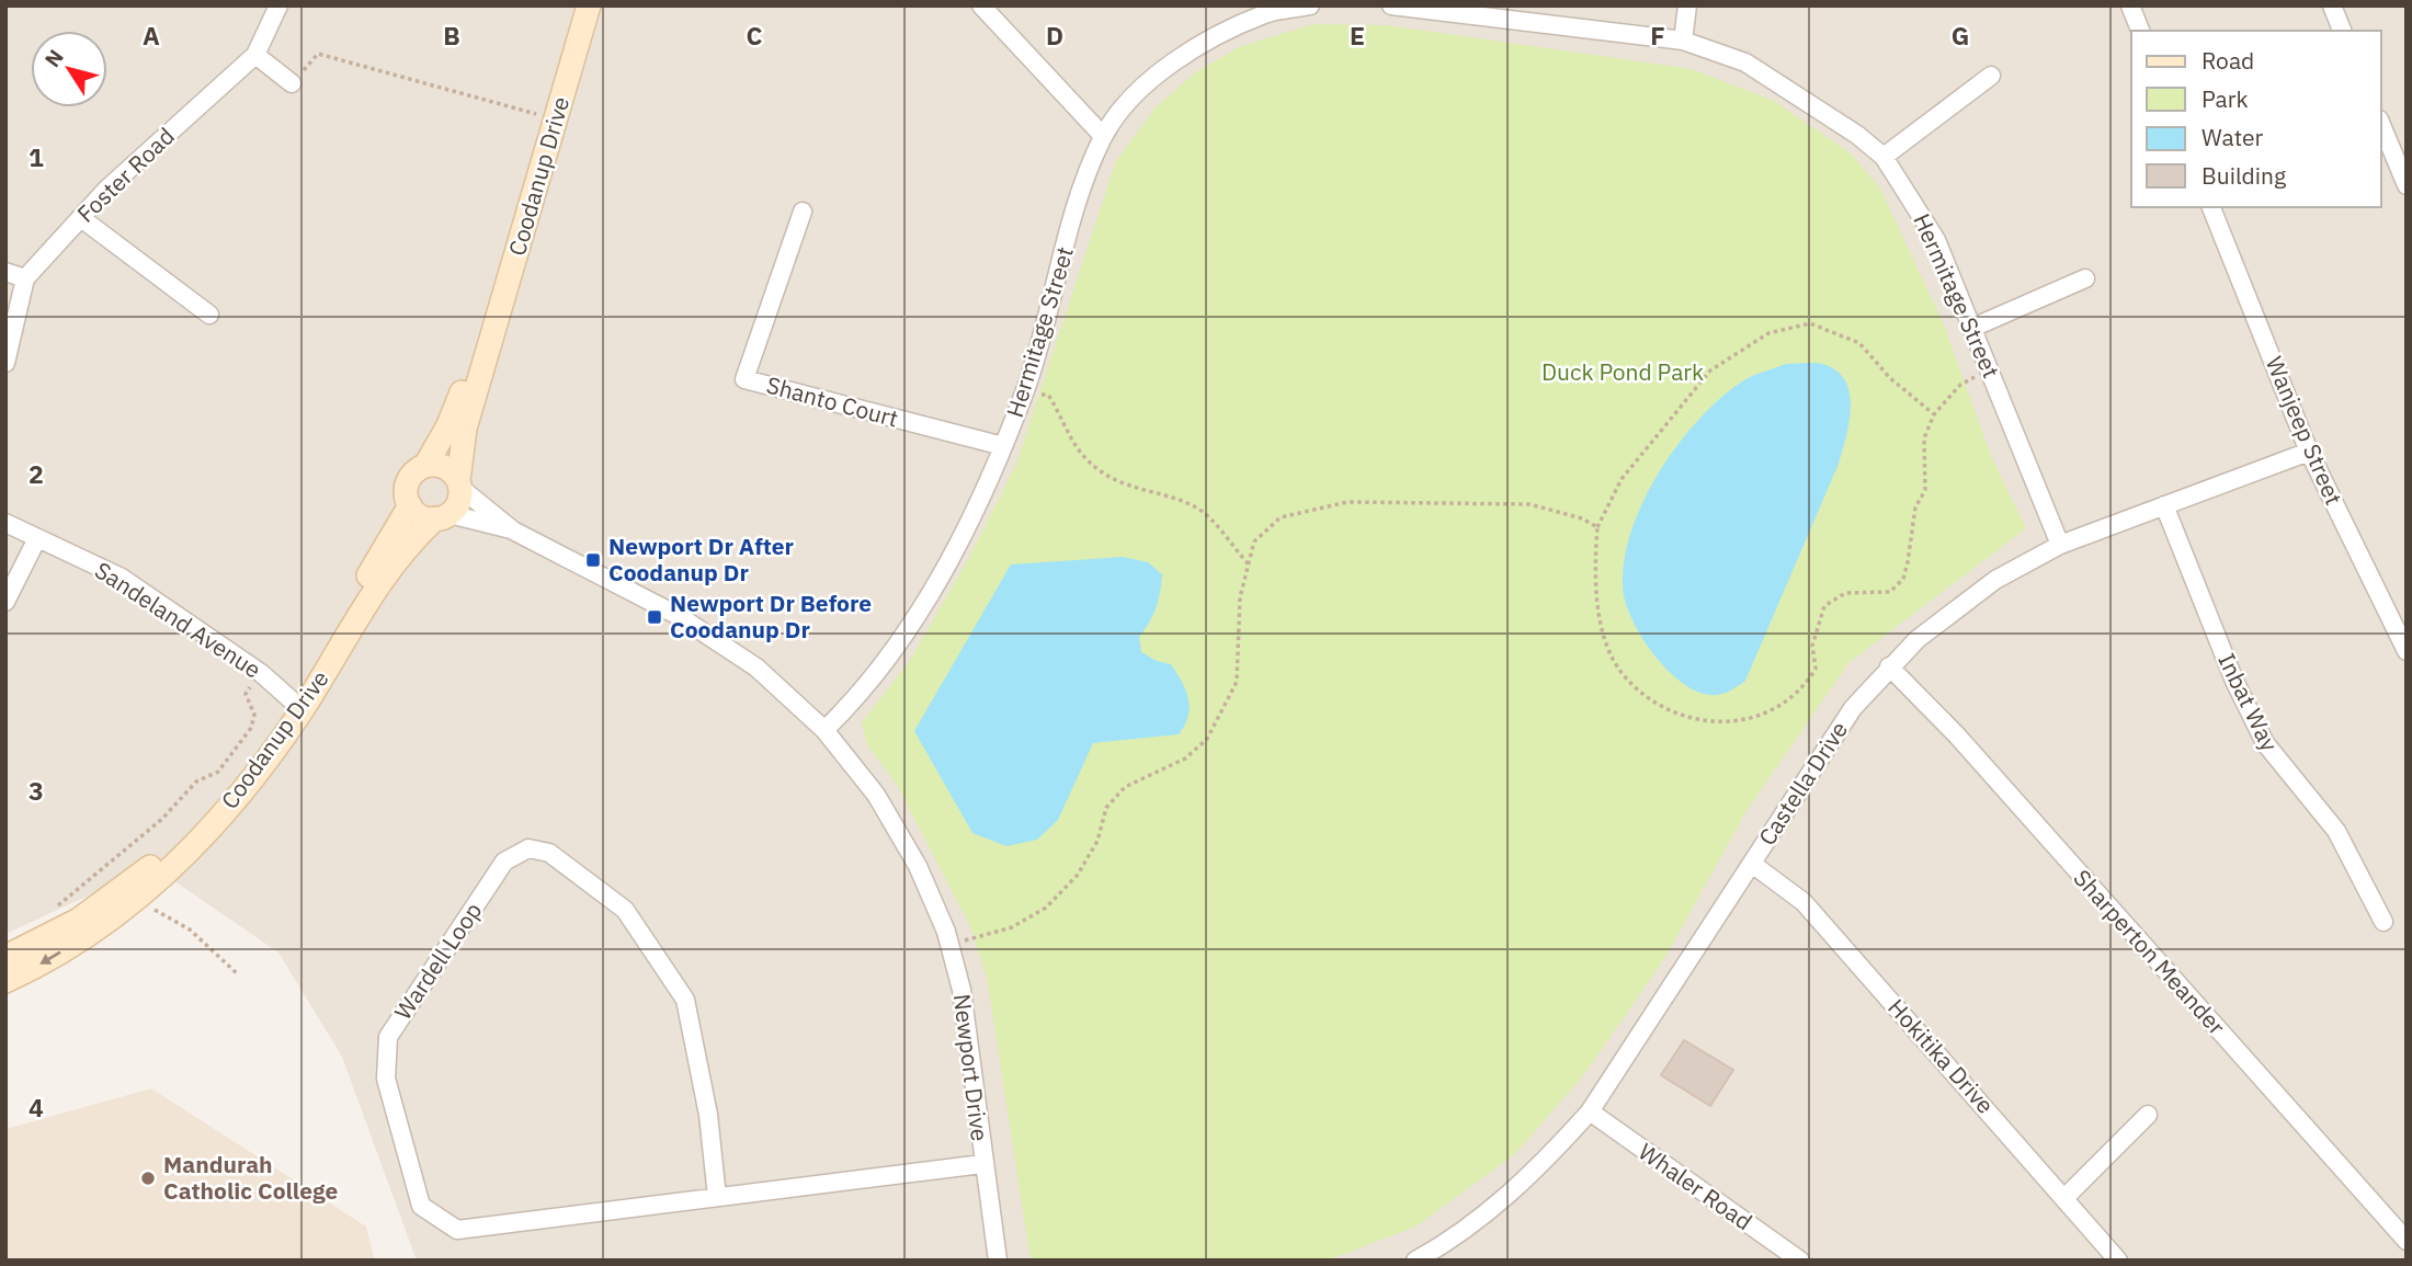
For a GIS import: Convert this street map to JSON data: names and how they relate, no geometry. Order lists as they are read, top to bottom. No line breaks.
{"streets":{"main road":["Coodanup Drive"],"street":["Foster Road","Hermitage Street","Shanto Court","Wanjeep Street","Sandeland Avenue","Inbat Way","Castella Drive","Sharperton Meander","Wardell Loop","Hokitika Drive","Newport Drive","Whaler Road"]},"crossings":[["Coodanup Drive","Sandeland Avenue"],["Coodanup Drive","Newport Drive"],["Hermitage Street","Shanto Court"],["Hermitage Street","Castella Drive"],["Hermitage Street","Newport Drive"],["Wanjeep Street","Castella Drive"],["Inbat Way","Castella Drive"],["Castella Drive","Sharperton Meander"],["Castella Drive","Hokitika Drive"],["Castella Drive","Whaler Road"],["Wardell Loop","Newport Drive"]],"parks":["Duck Pond Park"],"places":{"transit":["Newport Dr After Coodanup Dr","Newport Dr Before Coodanup Dr"],"other":["Mandurah Catholic College"]},"legend":["Road","Park","Water","Building"],"north":"top left","grid":{"columns":["A","B","C","D","E","F","G"],"rows":["1","2","3","4"]}}
